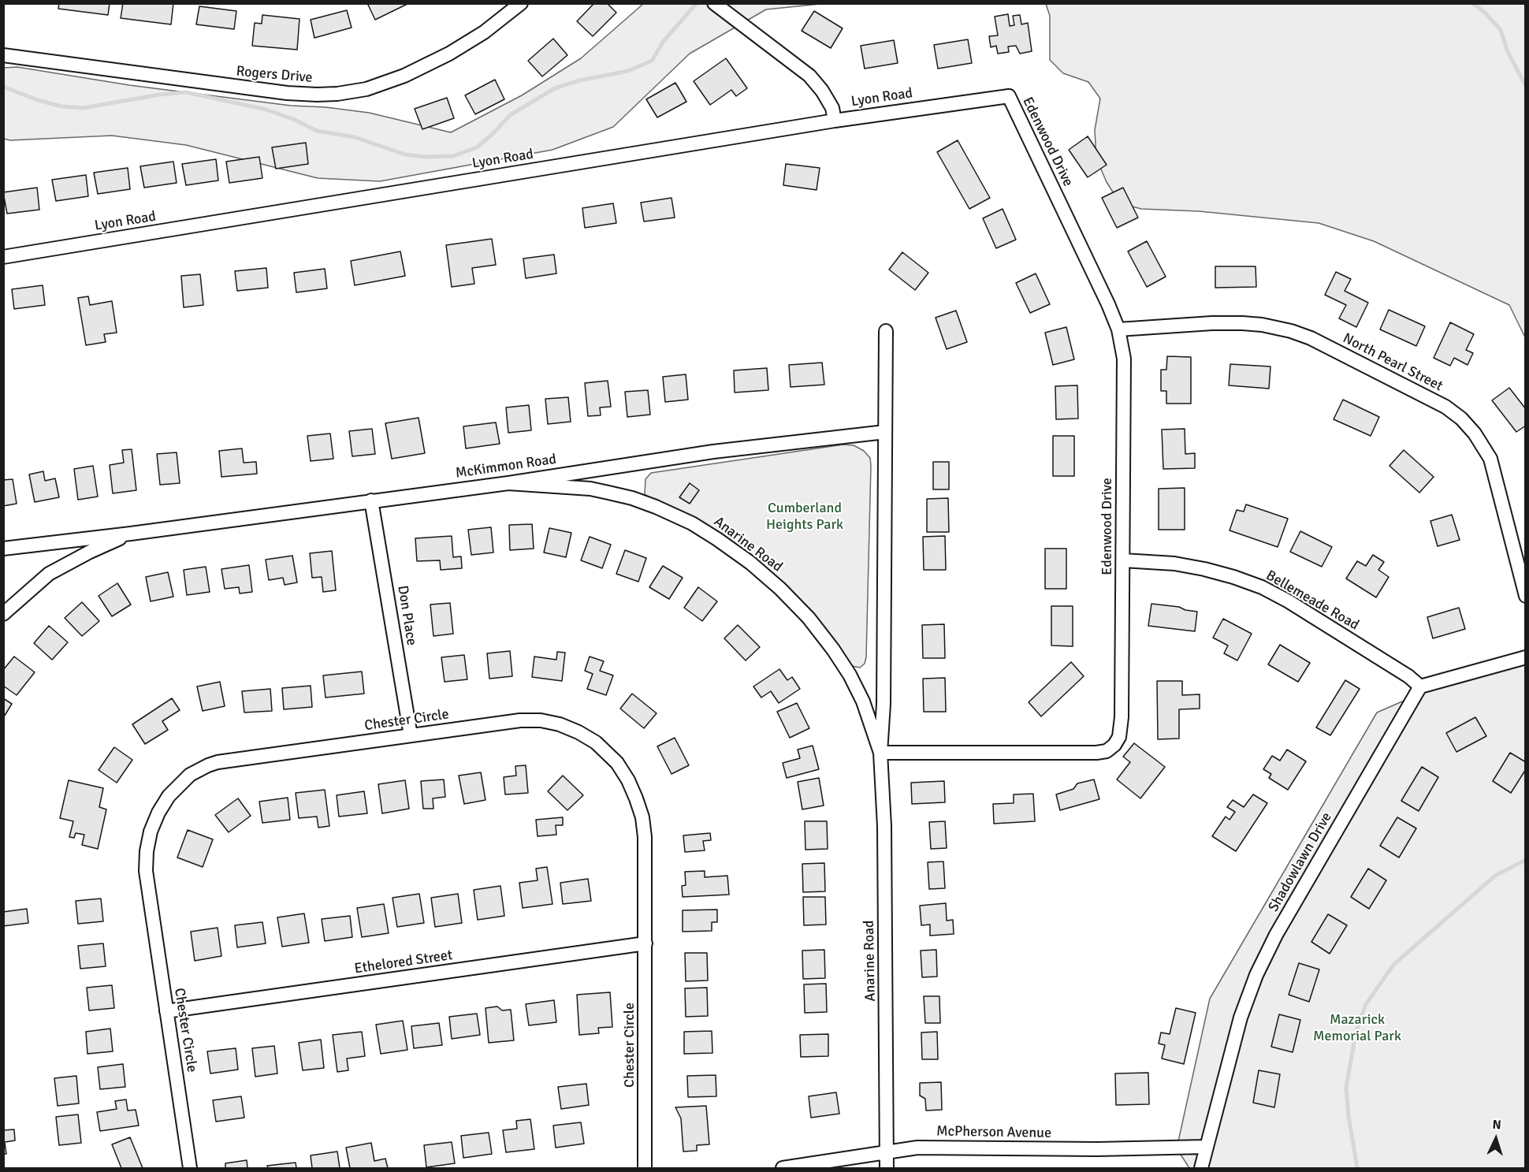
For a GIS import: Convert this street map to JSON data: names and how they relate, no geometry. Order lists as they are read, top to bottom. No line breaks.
{"streets":{"street":["Rogers Drive","Lyon Road","Edenwood Drive","North Pearl Street","McKimmon Road","Anarine Road","Bellemeade Road","Don Place","Chester Circle","Shadowlawn Drive","Ethelored Street","McPherson Avenue"]},"crossings":[["Lyon Road","Edenwood Drive"],["Edenwood Drive","North Pearl Street"],["Edenwood Drive","Anarine Road"],["Edenwood Drive","Bellemeade Road"],["McKimmon Road","Anarine Road"],["McKimmon Road","Don Place"],["Anarine Road","McPherson Avenue"],["Bellemeade Road","Shadowlawn Drive"],["Don Place","Chester Circle"],["Chester Circle","Ethelored Street"],["Shadowlawn Drive","McPherson Avenue"]],"parks":["Cumberland Heights Park","Mazarick Memorial Park"],"north":"top"}
